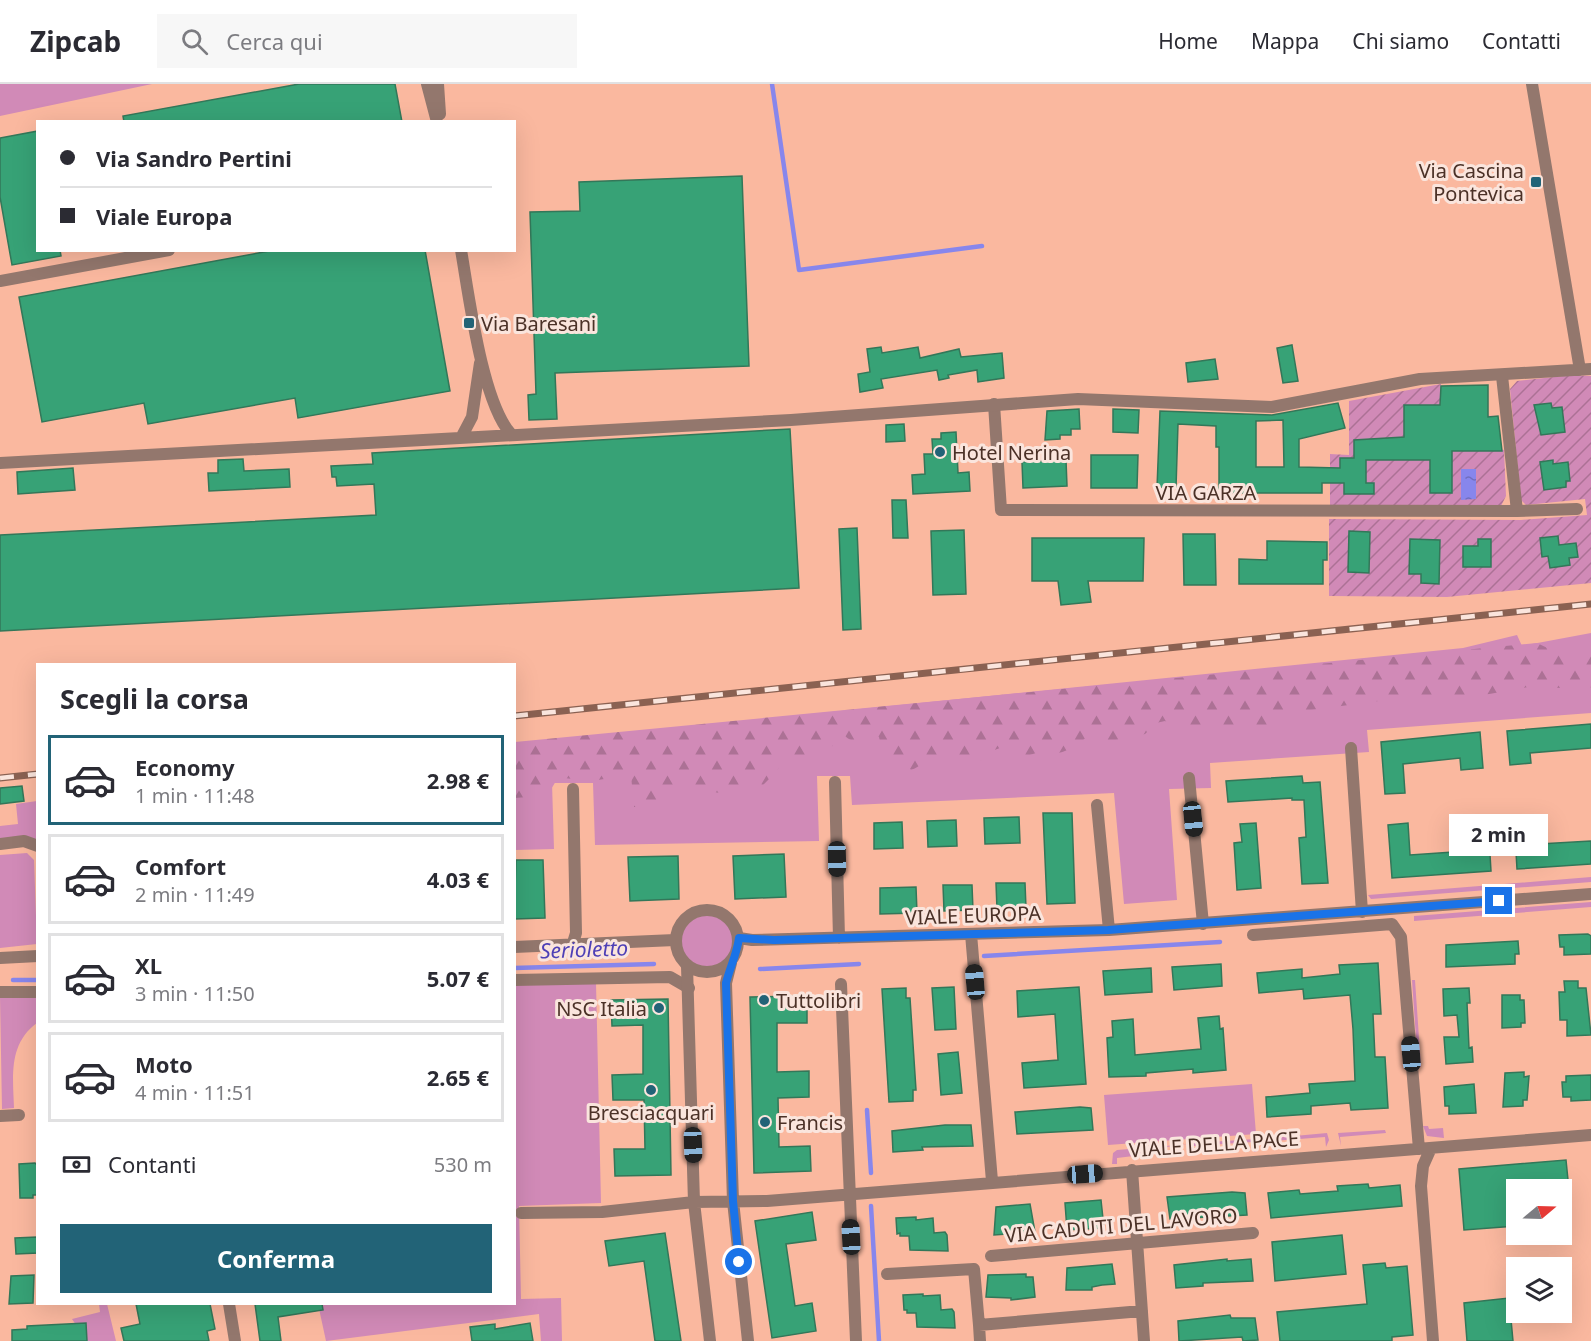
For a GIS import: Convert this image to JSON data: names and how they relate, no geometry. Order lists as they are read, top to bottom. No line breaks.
{"streets":{"street":["VIA GARZA","VIALE EUROPA","VIALE DELLA PACE","VIA CADUTI DEL LAVORO"]},"crossings":[["VIALE DELLA PACE","VIA CADUTI DEL LAVORO"]],"water":["Serioletto"],"places":{"transit":["Via Cascina Pontevica","Via Baresani"],"other":["Hotel Nerina","Tuttolibri","NSC Italia","Bresciacquari","Francis"]},"north":"right","page":{"header":"Zipcab","search":"Cerca qui","nav":["Home","Mappa","Chi siamo","Contatti"],"banner":["Via Sandro Pertini","Viale Europa"],"heading":"Scegli la corsa","list":[{"name":"Economy","note":"1 min · 11:48","value":"2.98 €"},{"name":"Comfort","note":"2 min · 11:49","value":"4.03 €"},{"name":"XL","note":"3 min · 11:50","value":"5.07 €"},{"name":"Moto","note":"4 min · 11:51","value":"2.65 €"}],"bubble":"2 min","pay":["Contanti","530 m"],"buttons":"Conferma"}}
